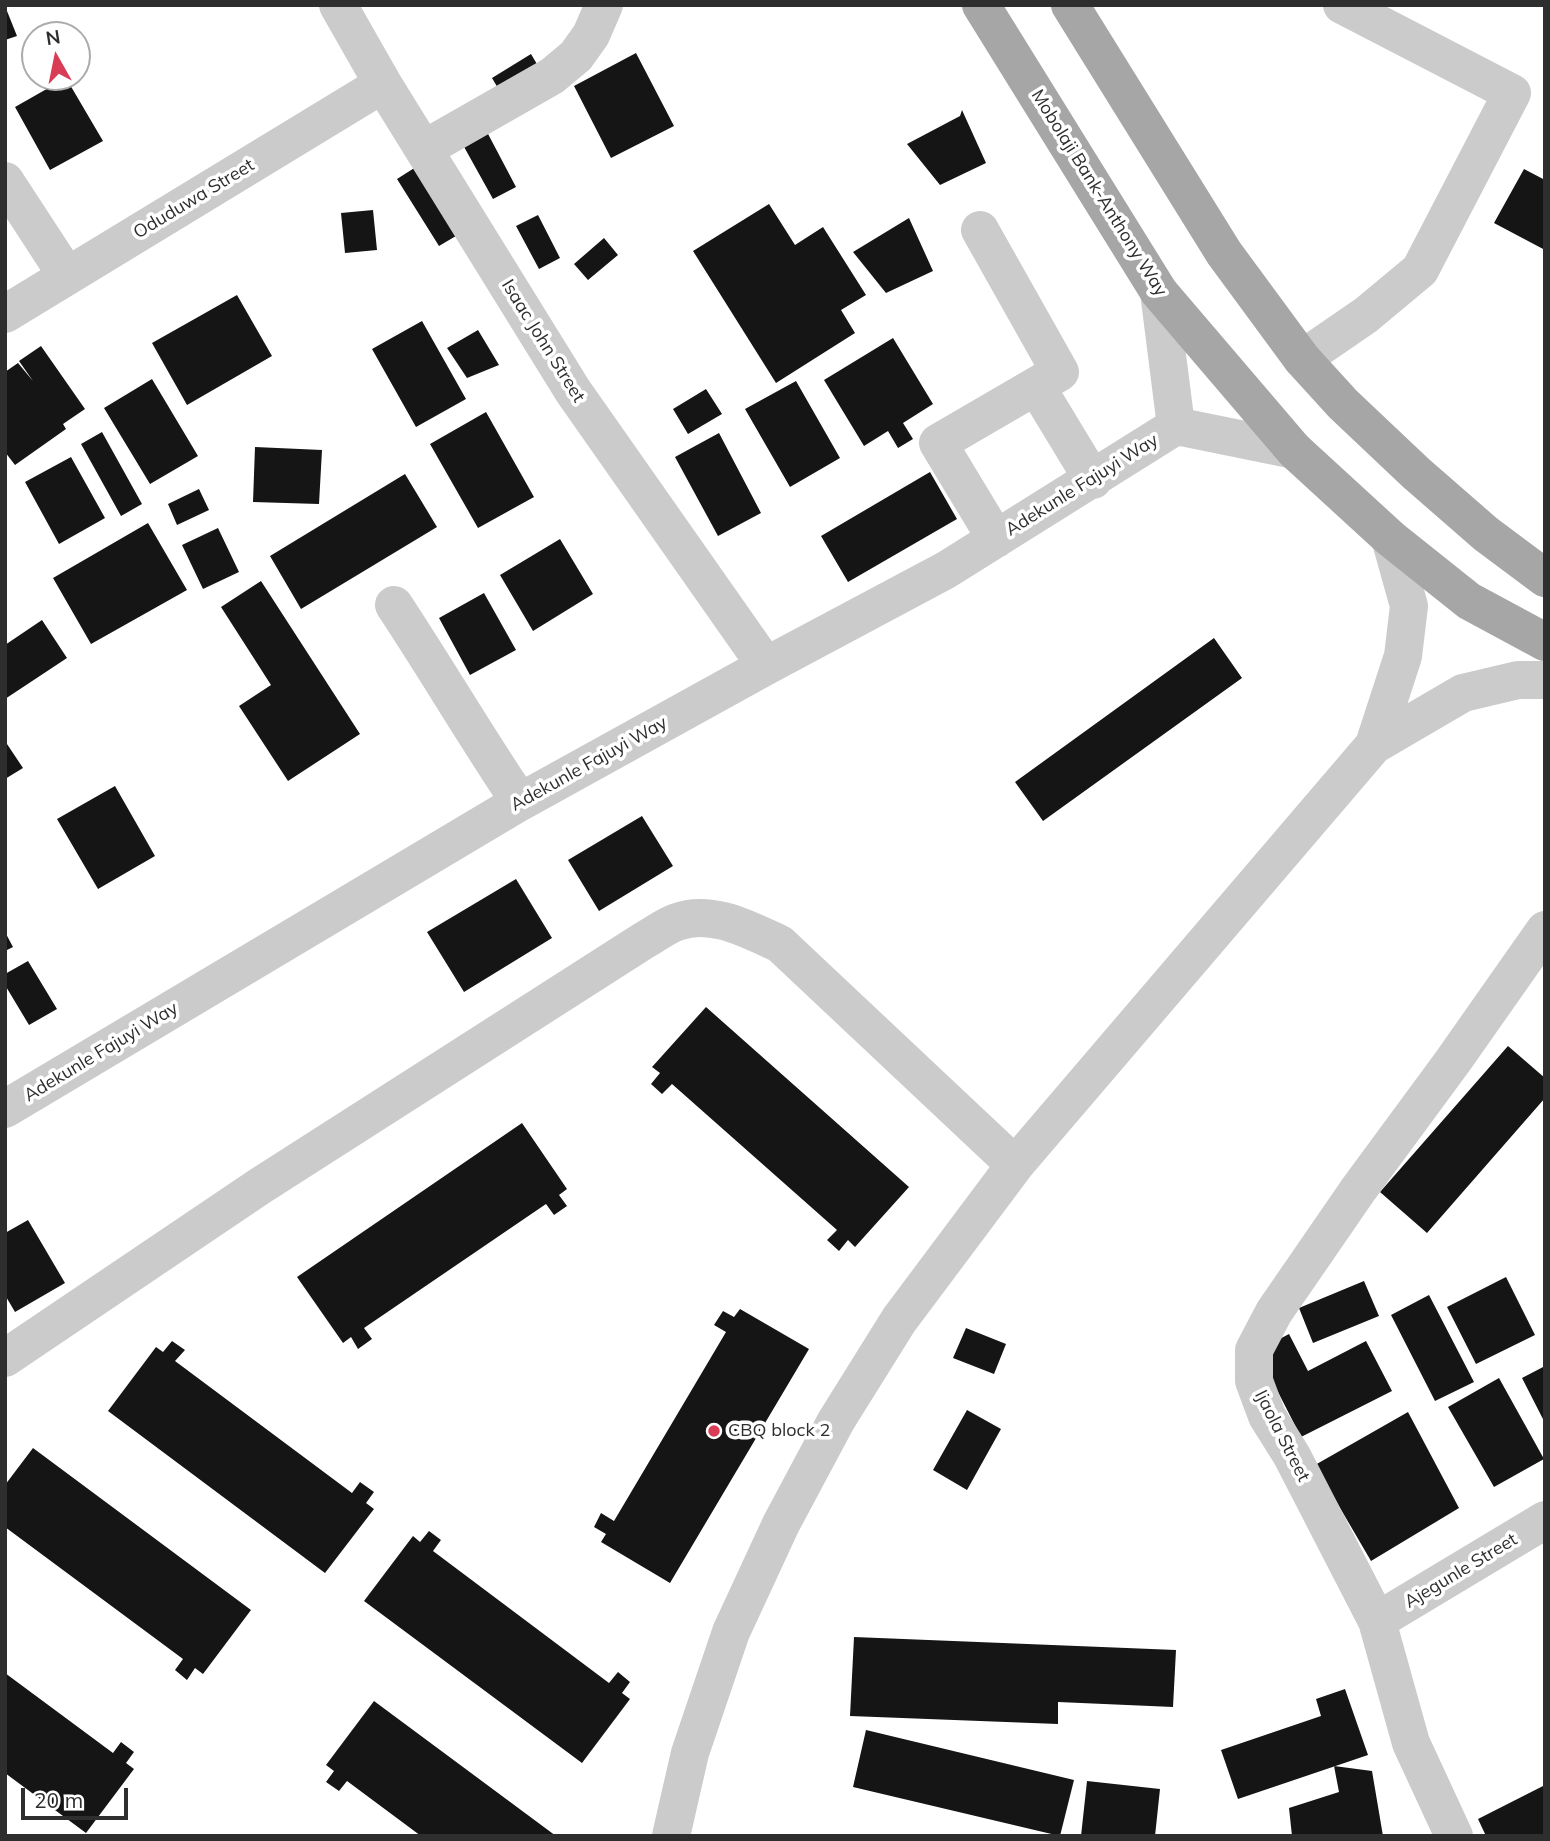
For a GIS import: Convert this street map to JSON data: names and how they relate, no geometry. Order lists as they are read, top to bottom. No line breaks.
{"streets":{"main road":["Mobolaji Bank-Anthony Way"],"street":["Oduduwa Street","Isaac John Street","Adekunle Fajuyi Way","Ijaola Street","Ajegunle Street"]},"crossings":[["Mobolaji Bank-Anthony Way","Adekunle Fajuyi Way"],["Oduduwa Street","Isaac John Street"],["Isaac John Street","Adekunle Fajuyi Way"],["Ijaola Street","Ajegunle Street"]],"places":["CBQ block 2"],"scale_bar":"20 m","north":"top"}
